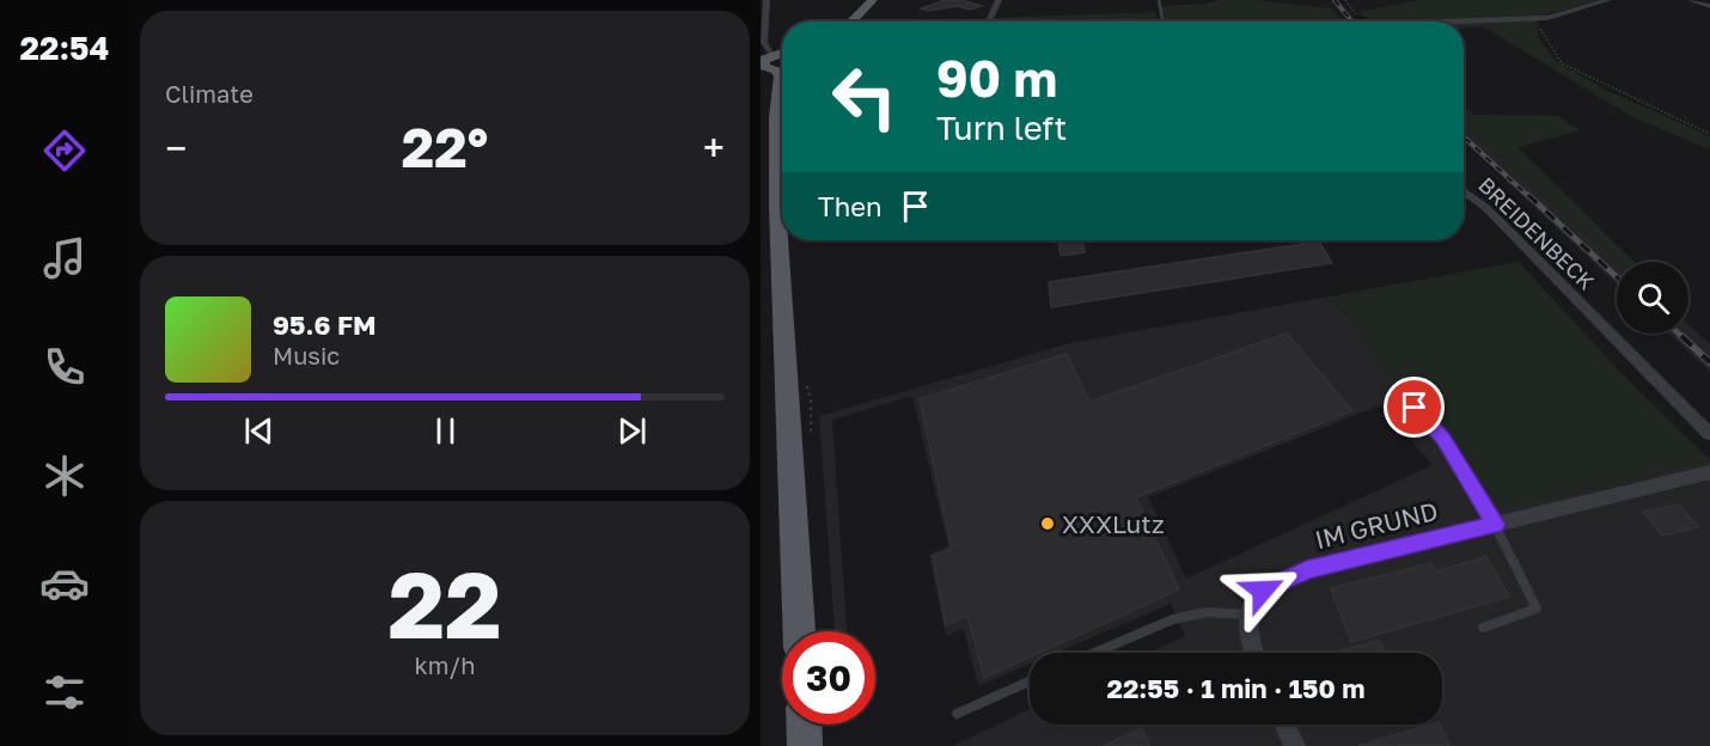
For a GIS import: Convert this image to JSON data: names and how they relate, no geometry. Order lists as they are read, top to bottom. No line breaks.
{"streets":{"street":["BREIDENBECK","IM GRUND"]},"places":["XXXLutz"],"page":{"tabs":"22:54","tile":["Climate",["22","km/h"]],"turn":["90 m","Turn left"],"heat":["−","22°","+"],"then":"Then","song":["95.6 FM","Music"],"limit":"30","trip":"22:55 · 1 min · 150 m"}}
